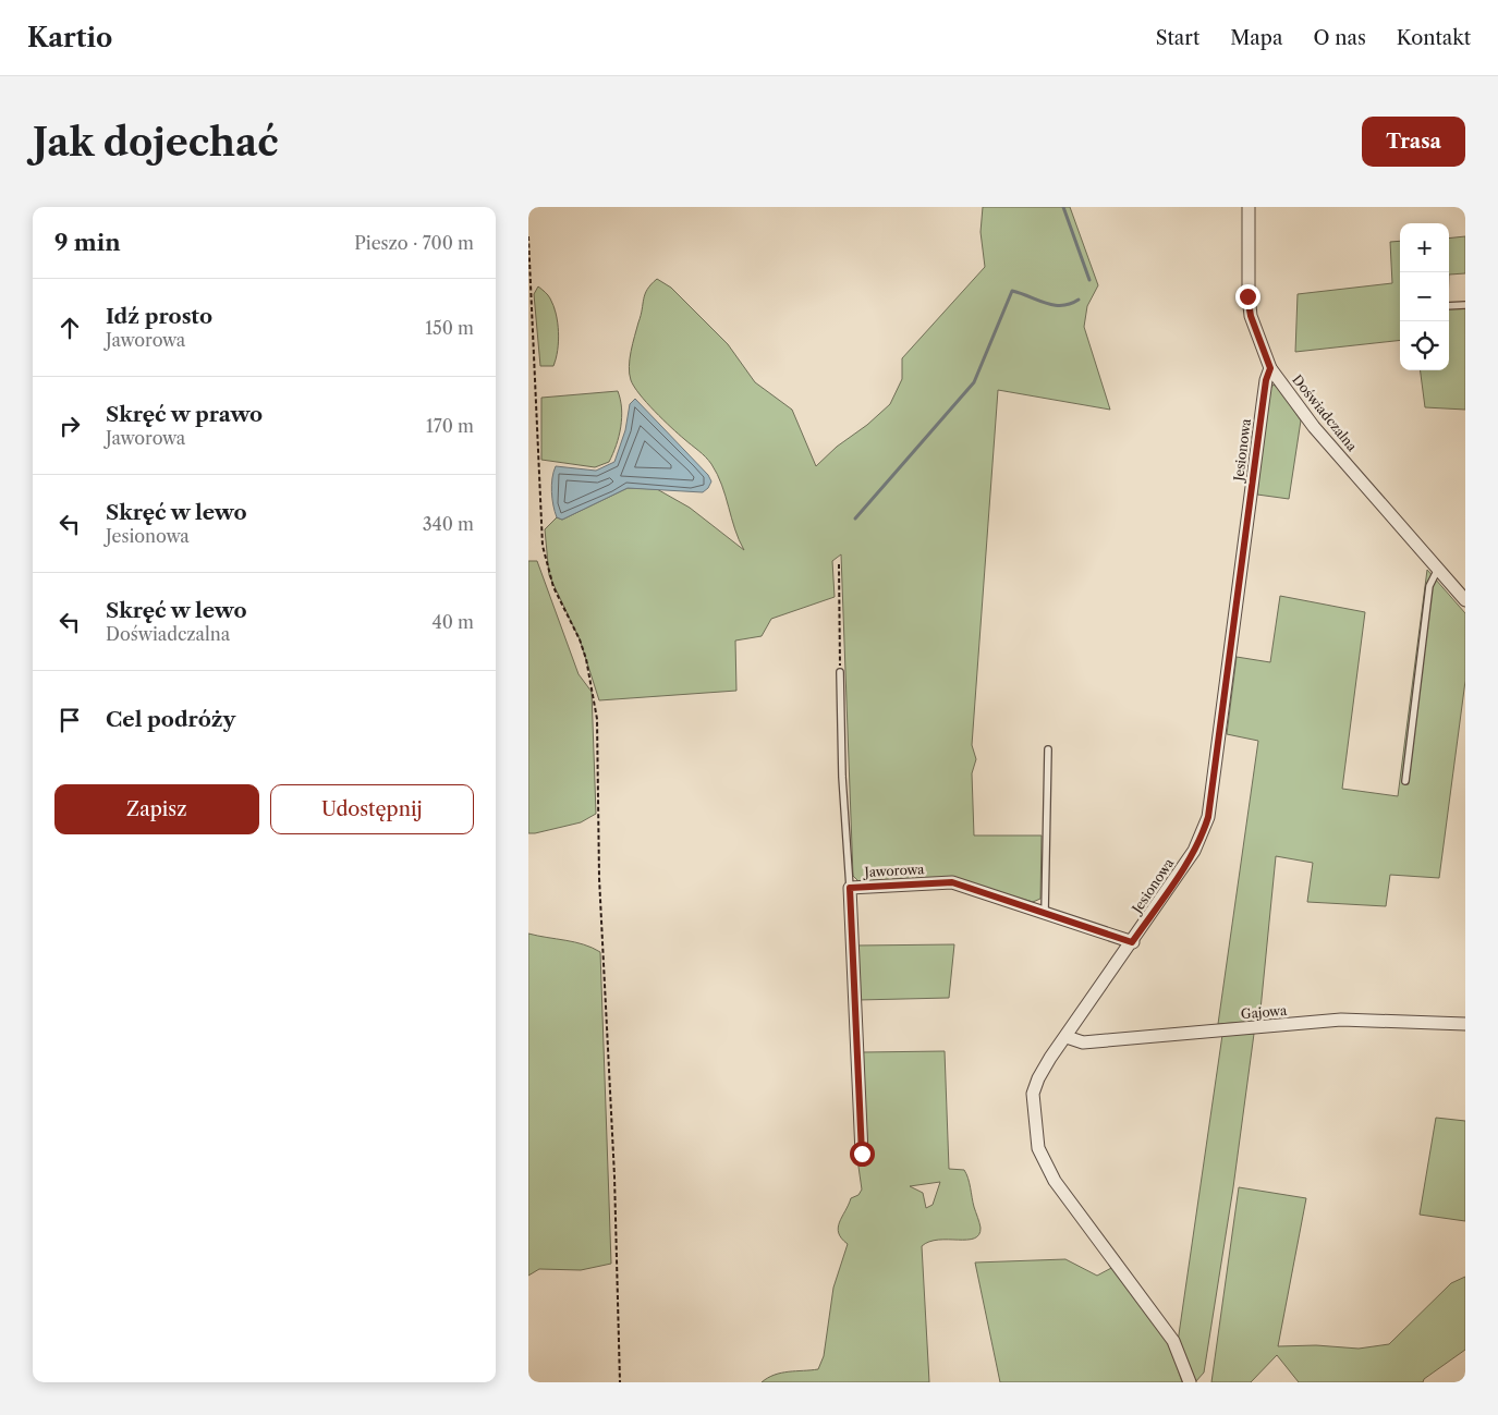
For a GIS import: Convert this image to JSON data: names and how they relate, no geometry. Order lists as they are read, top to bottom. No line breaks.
{"streets":{"street":["Doświadczalna","Jesionowa","Jaworowa","Gajowa"]},"crossings":[["Doświadczalna","Jesionowa"],["Jesionowa","Jaworowa"],["Jesionowa","Gajowa"]],"page":{"header":"Kartio","nav":["Start","Mapa","O nas","Kontakt"],"buttons":["Trasa",["Zapisz","Udostępnij"]],"title":"Jak dojechać","heading":["9 min","Pieszo · 700 m"],"map_buttons":["+","−"],"list":[["Idź prosto","Jaworowa","150 m"],["Skręć w prawo","Jaworowa","170 m"],["Skręć w lewo","Jesionowa","340 m"],["Skręć w lewo","Doświadczalna","40 m"],"Cel podróży"]}}
